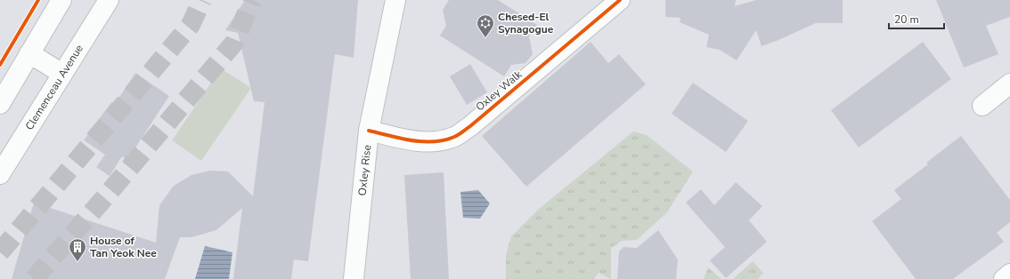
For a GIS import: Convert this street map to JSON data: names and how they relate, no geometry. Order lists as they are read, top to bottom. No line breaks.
{"streets":{"main road":["Clemenceau Avenue","Oxley Walk","Oxley Rise"]},"crossings":[["Oxley Walk","Oxley Rise"]],"places":{"synagogue":["Chesed-El Synagogue"],"building":["House of Tan Yeok Nee"]},"scale_bar":"20 m"}
